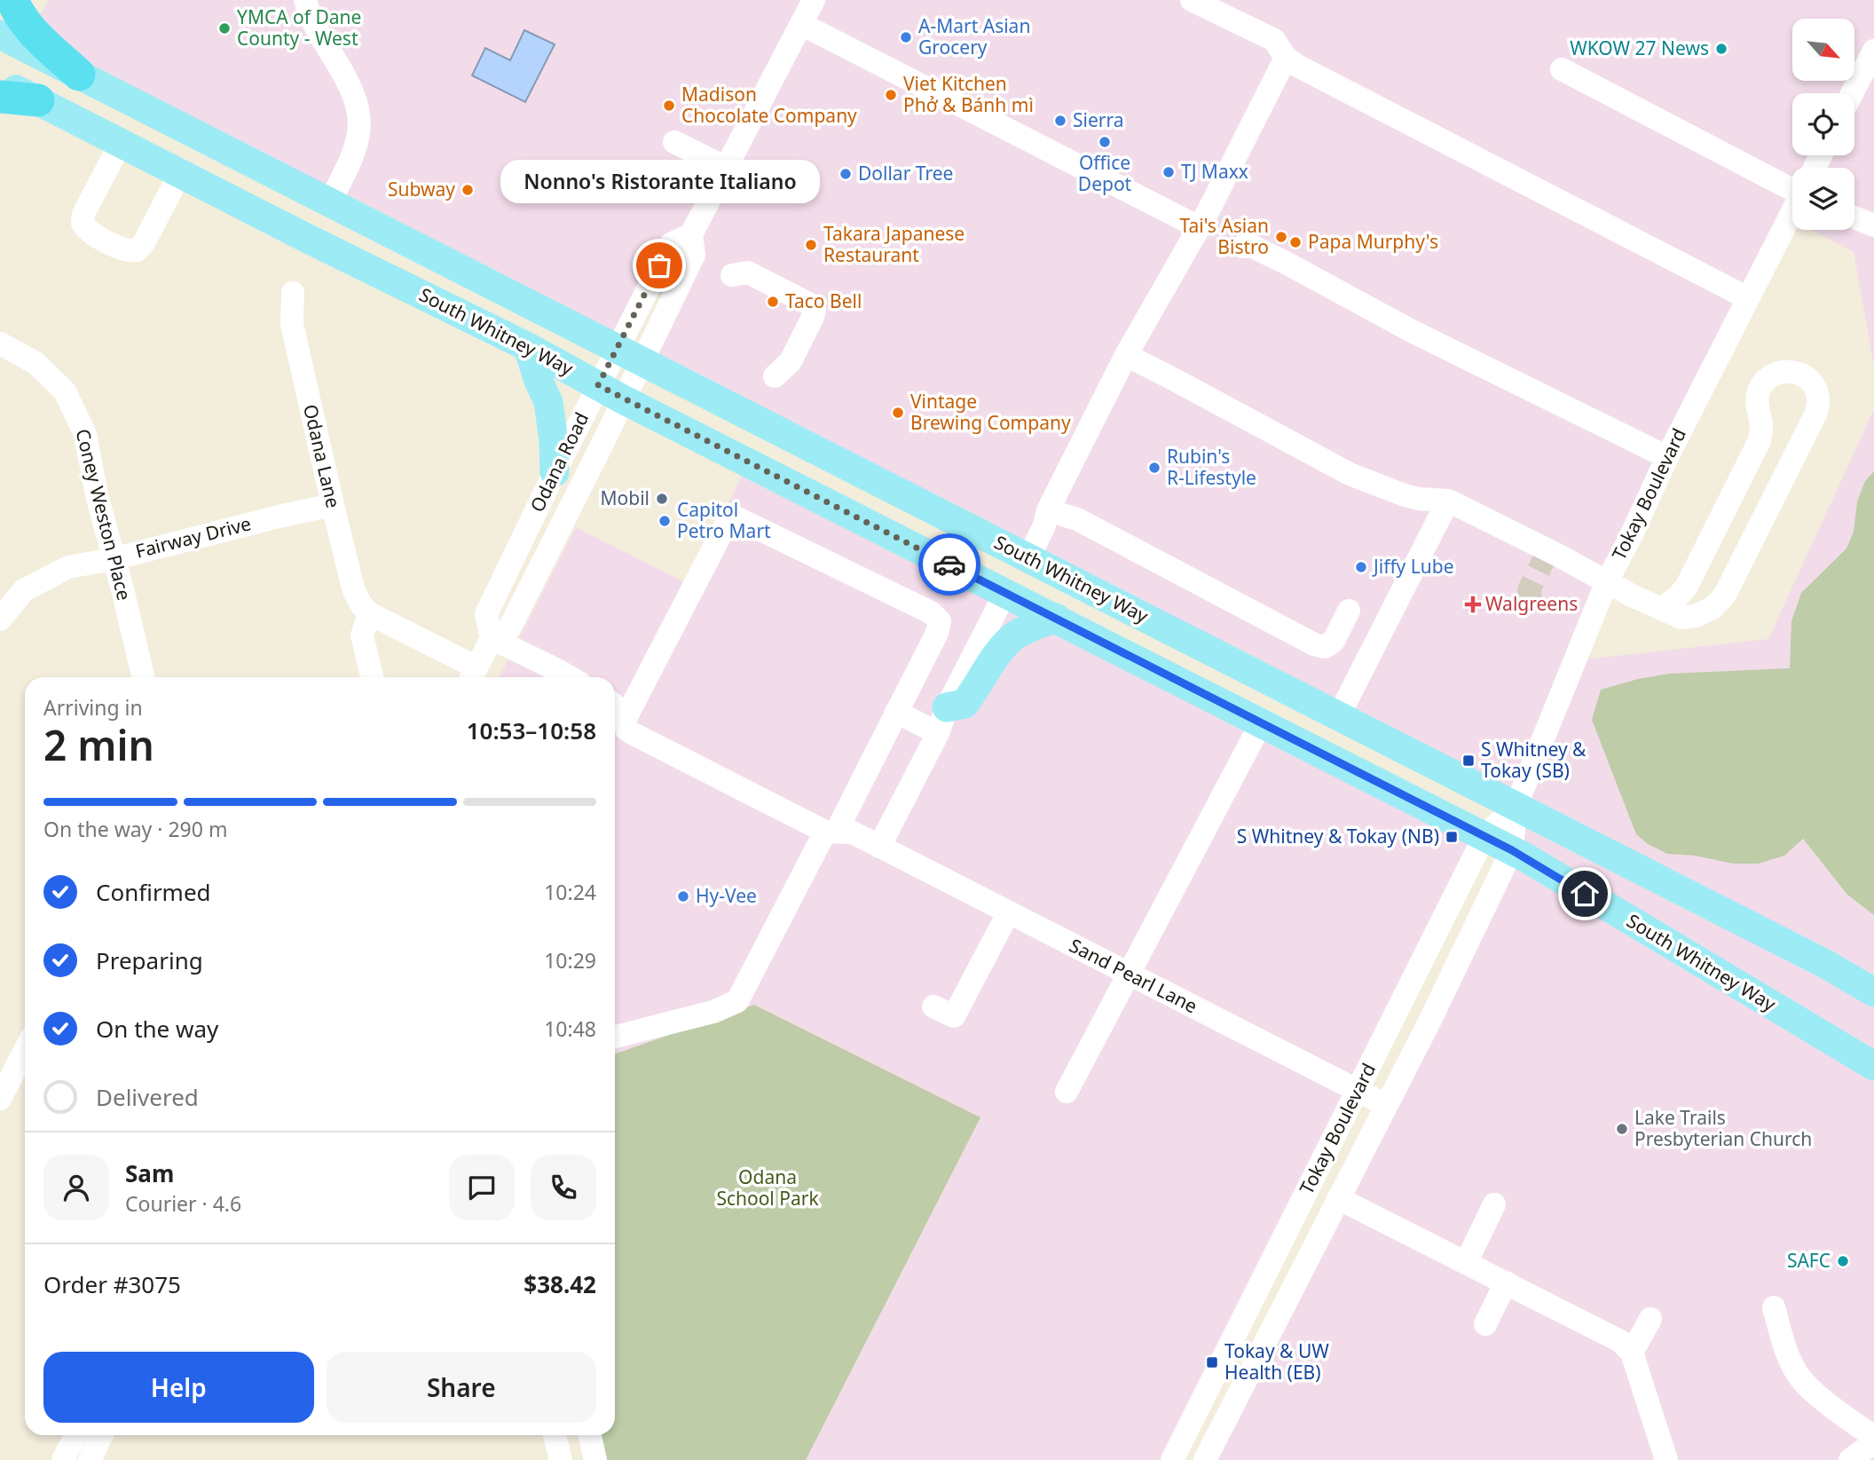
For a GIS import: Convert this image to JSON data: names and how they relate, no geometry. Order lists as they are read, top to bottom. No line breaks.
{"streets":{"main road":["South Whitney Way"],"street":["Odana Lane","Odana Road","Tokay Boulevard","Coney Weston Place","Fairway Drive","Sand Pearl Lane"]},"crossings":[["South Whitney Way","Odana Road"],["South Whitney Way","Tokay Boulevard"],["Odana Lane","Fairway Drive"],["Tokay Boulevard","Sand Pearl Lane"],["Coney Weston Place","Fairway Drive"]],"parks":["Odana School Park"],"places":{"other":["YMCA of Dane County - West","A-Mart Asian Grocery","WKOW 27 News","Viet Kitchen Phở & Bánh mì","Madison Chocolate Company","Sierra","Office Depot","TJ Maxx","Dollar Tree","Subway","Tai's Asian Bistro","Papa Murphy's","Takara Japanese Restaurant","Nonno's Ristorante Italiano","Taco Bell","Vintage Brewing Company","Rubin's R-Lifestyle","Mobil","Capitol Petro Mart","Jiffy Lube","Hy-Vee","Lake Trails Presbyterian Church","SAFC"],"health":["Walgreens"],"transit":["S Whitney & Tokay (SB)","S Whitney & Tokay (NB)","Tokay & UW Health (EB)"]},"north":"bottom right","page":{"bubble":"Nonno's Ristorante Italiano","heading":["2 min","Arriving in","10:53–10:58"],"panel":["Sam","Courier · 4.6","Order #3075","$38.42"],"bar":"On the way · 290 m","list":[["Confirmed","10:24"],["Preparing","10:29"],["On the way","10:48"],"Delivered"],"buttons":["Help","Share"]}}
